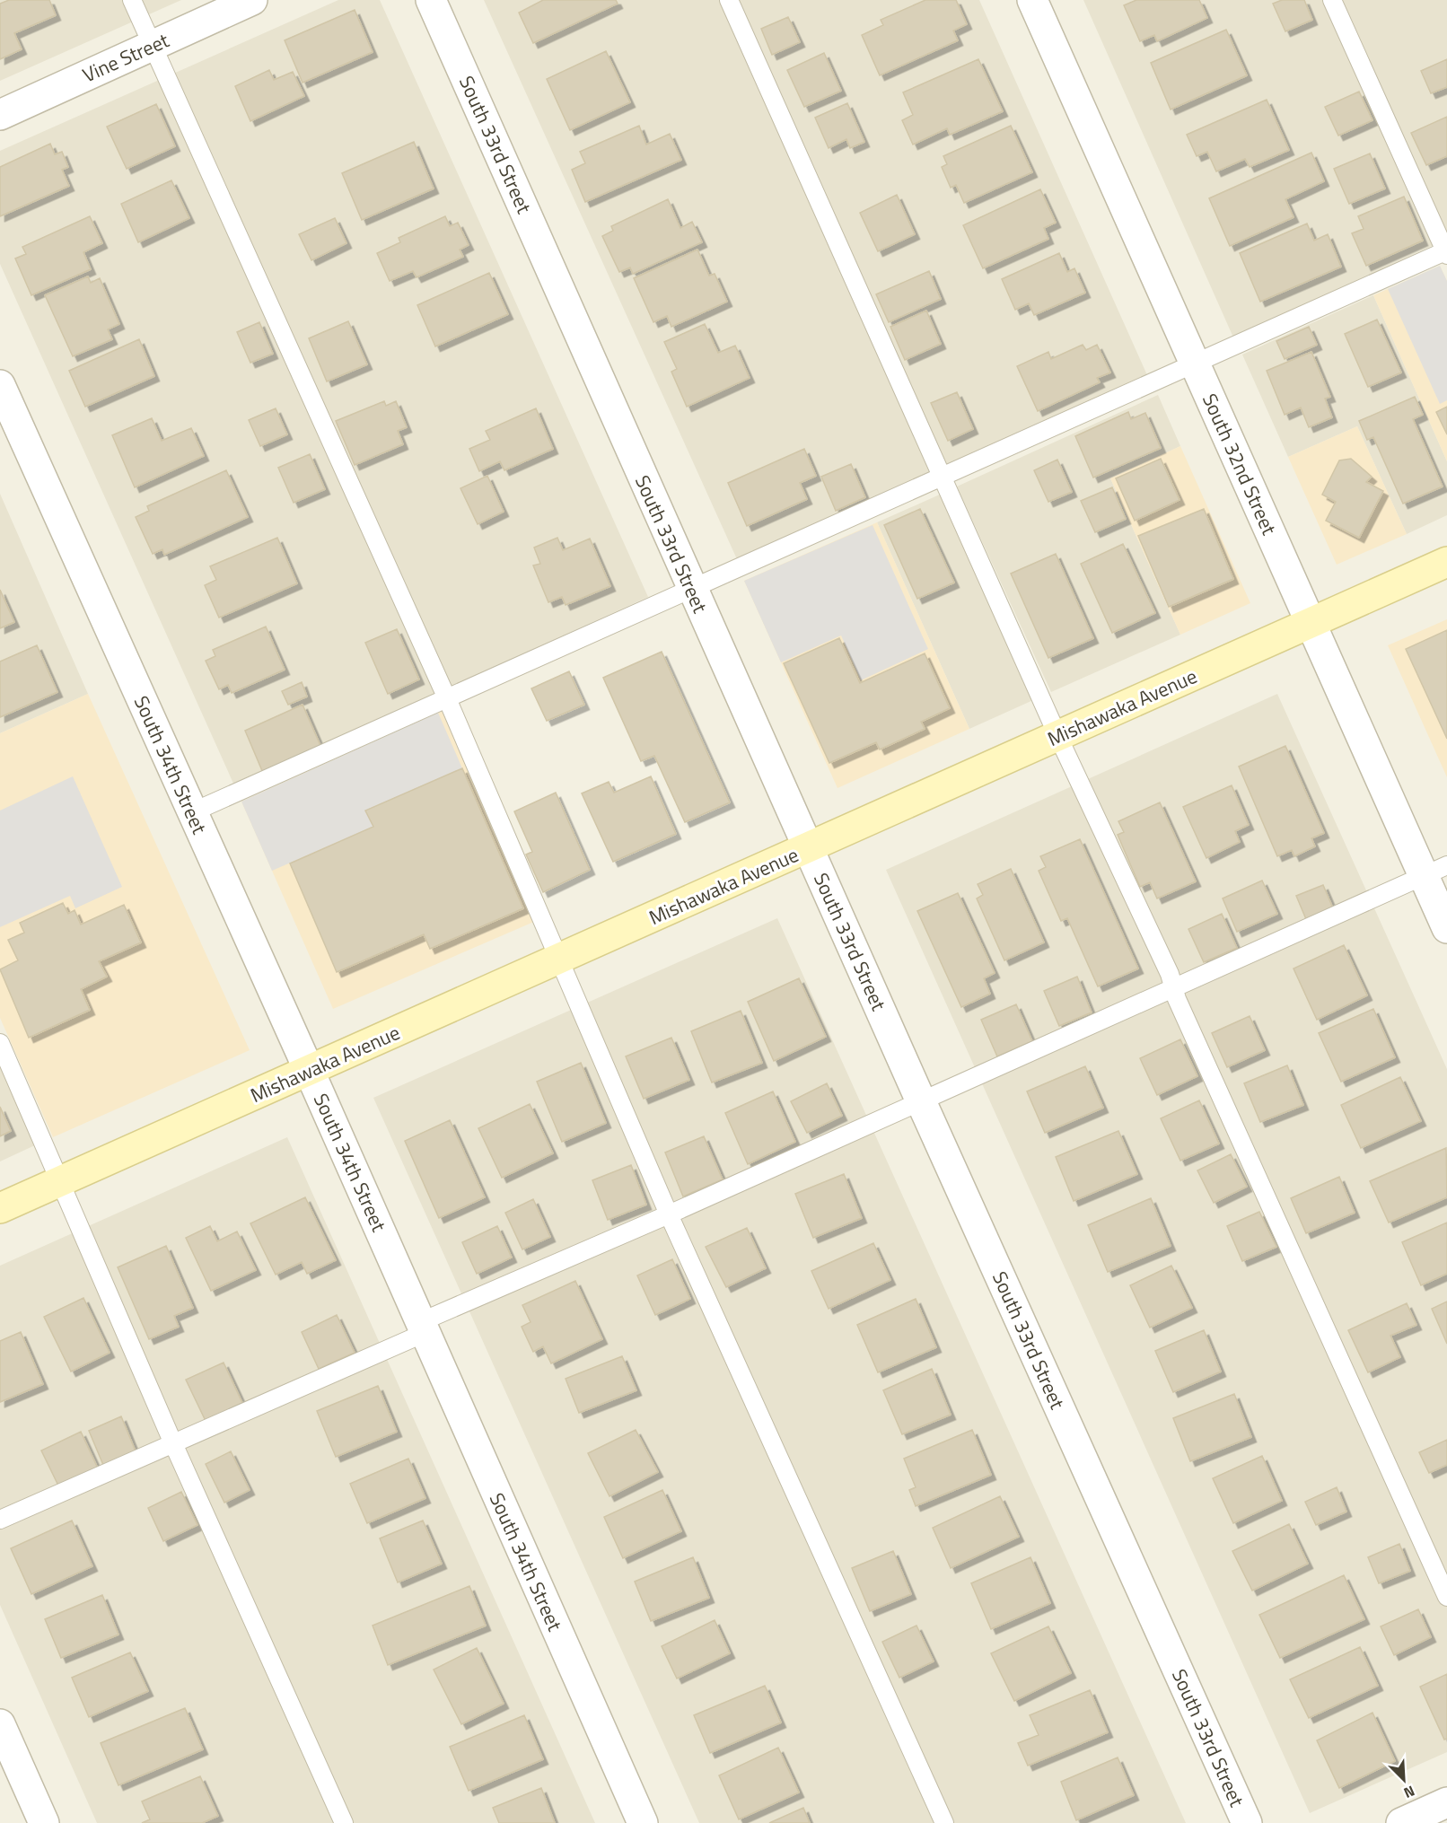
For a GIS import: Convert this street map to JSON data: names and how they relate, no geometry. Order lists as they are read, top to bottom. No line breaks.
{"streets":{"main road":["Mishawaka Avenue"],"street":["Vine Street","South 33rd Street","South 32nd Street","South 34th Street"]},"crossings":[["South 33rd Street","Mishawaka Avenue"],["South 32nd Street","Mishawaka Avenue"],["Mishawaka Avenue","South 34th Street"]],"north":"bottom right"}
